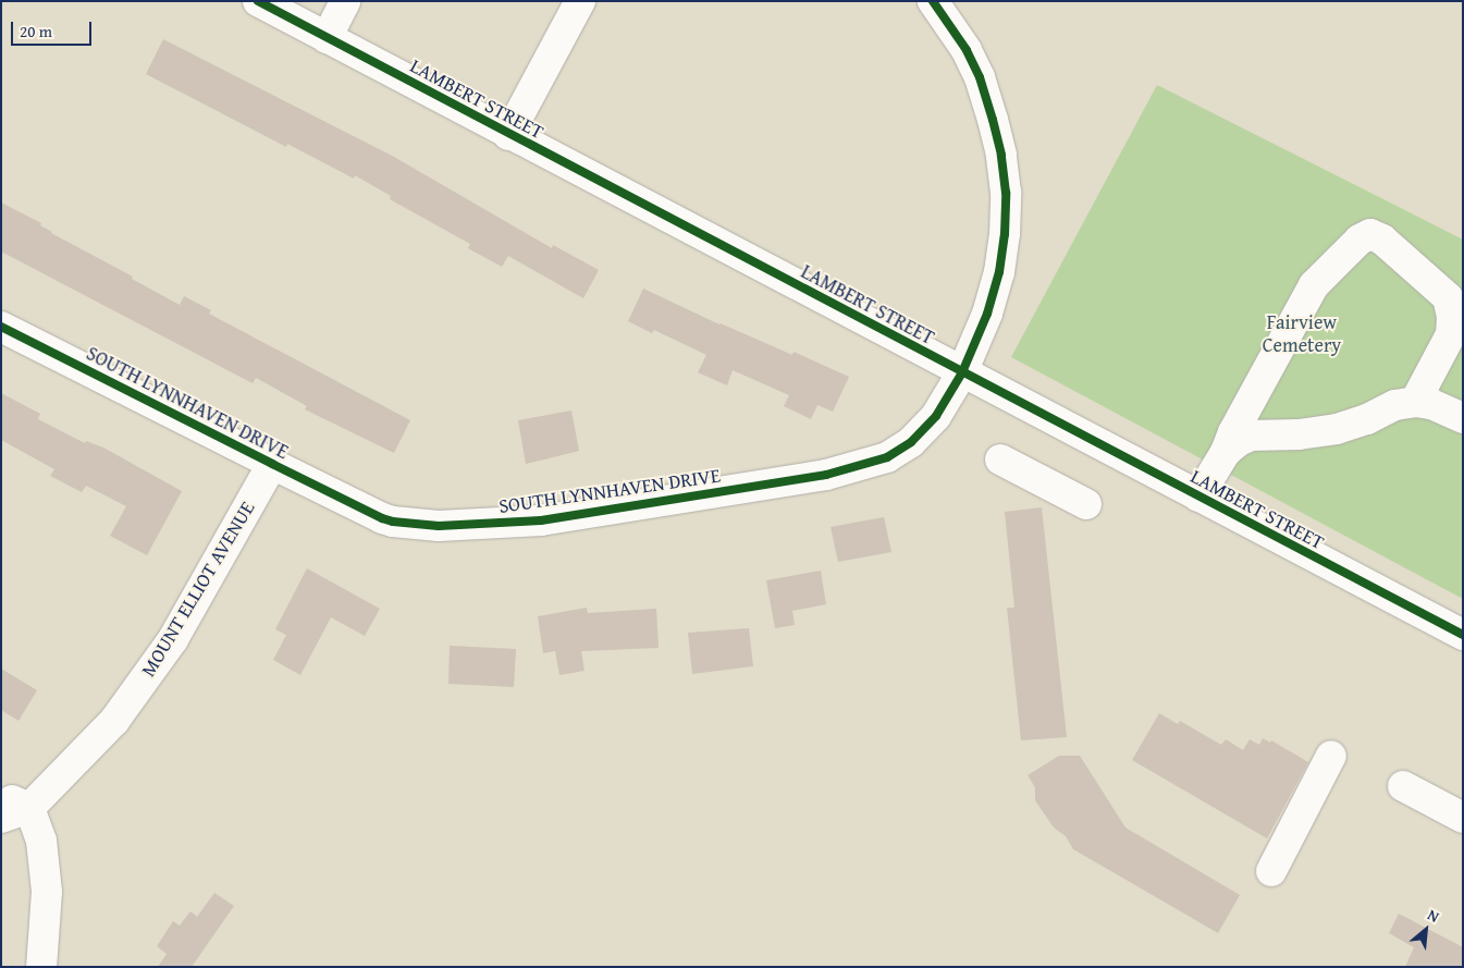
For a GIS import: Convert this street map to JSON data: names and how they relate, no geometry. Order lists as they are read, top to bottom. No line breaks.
{"streets":{"street":["LAMBERT STREET","SOUTH LYNNHAVEN DRIVE","MOUNT ELLIOT AVENUE"]},"crossings":[["LAMBERT STREET","SOUTH LYNNHAVEN DRIVE"],["SOUTH LYNNHAVEN DRIVE","MOUNT ELLIOT AVENUE"]],"parks":["Fairview Cemetery"],"scale_bar":"20 m","north":"top right"}
